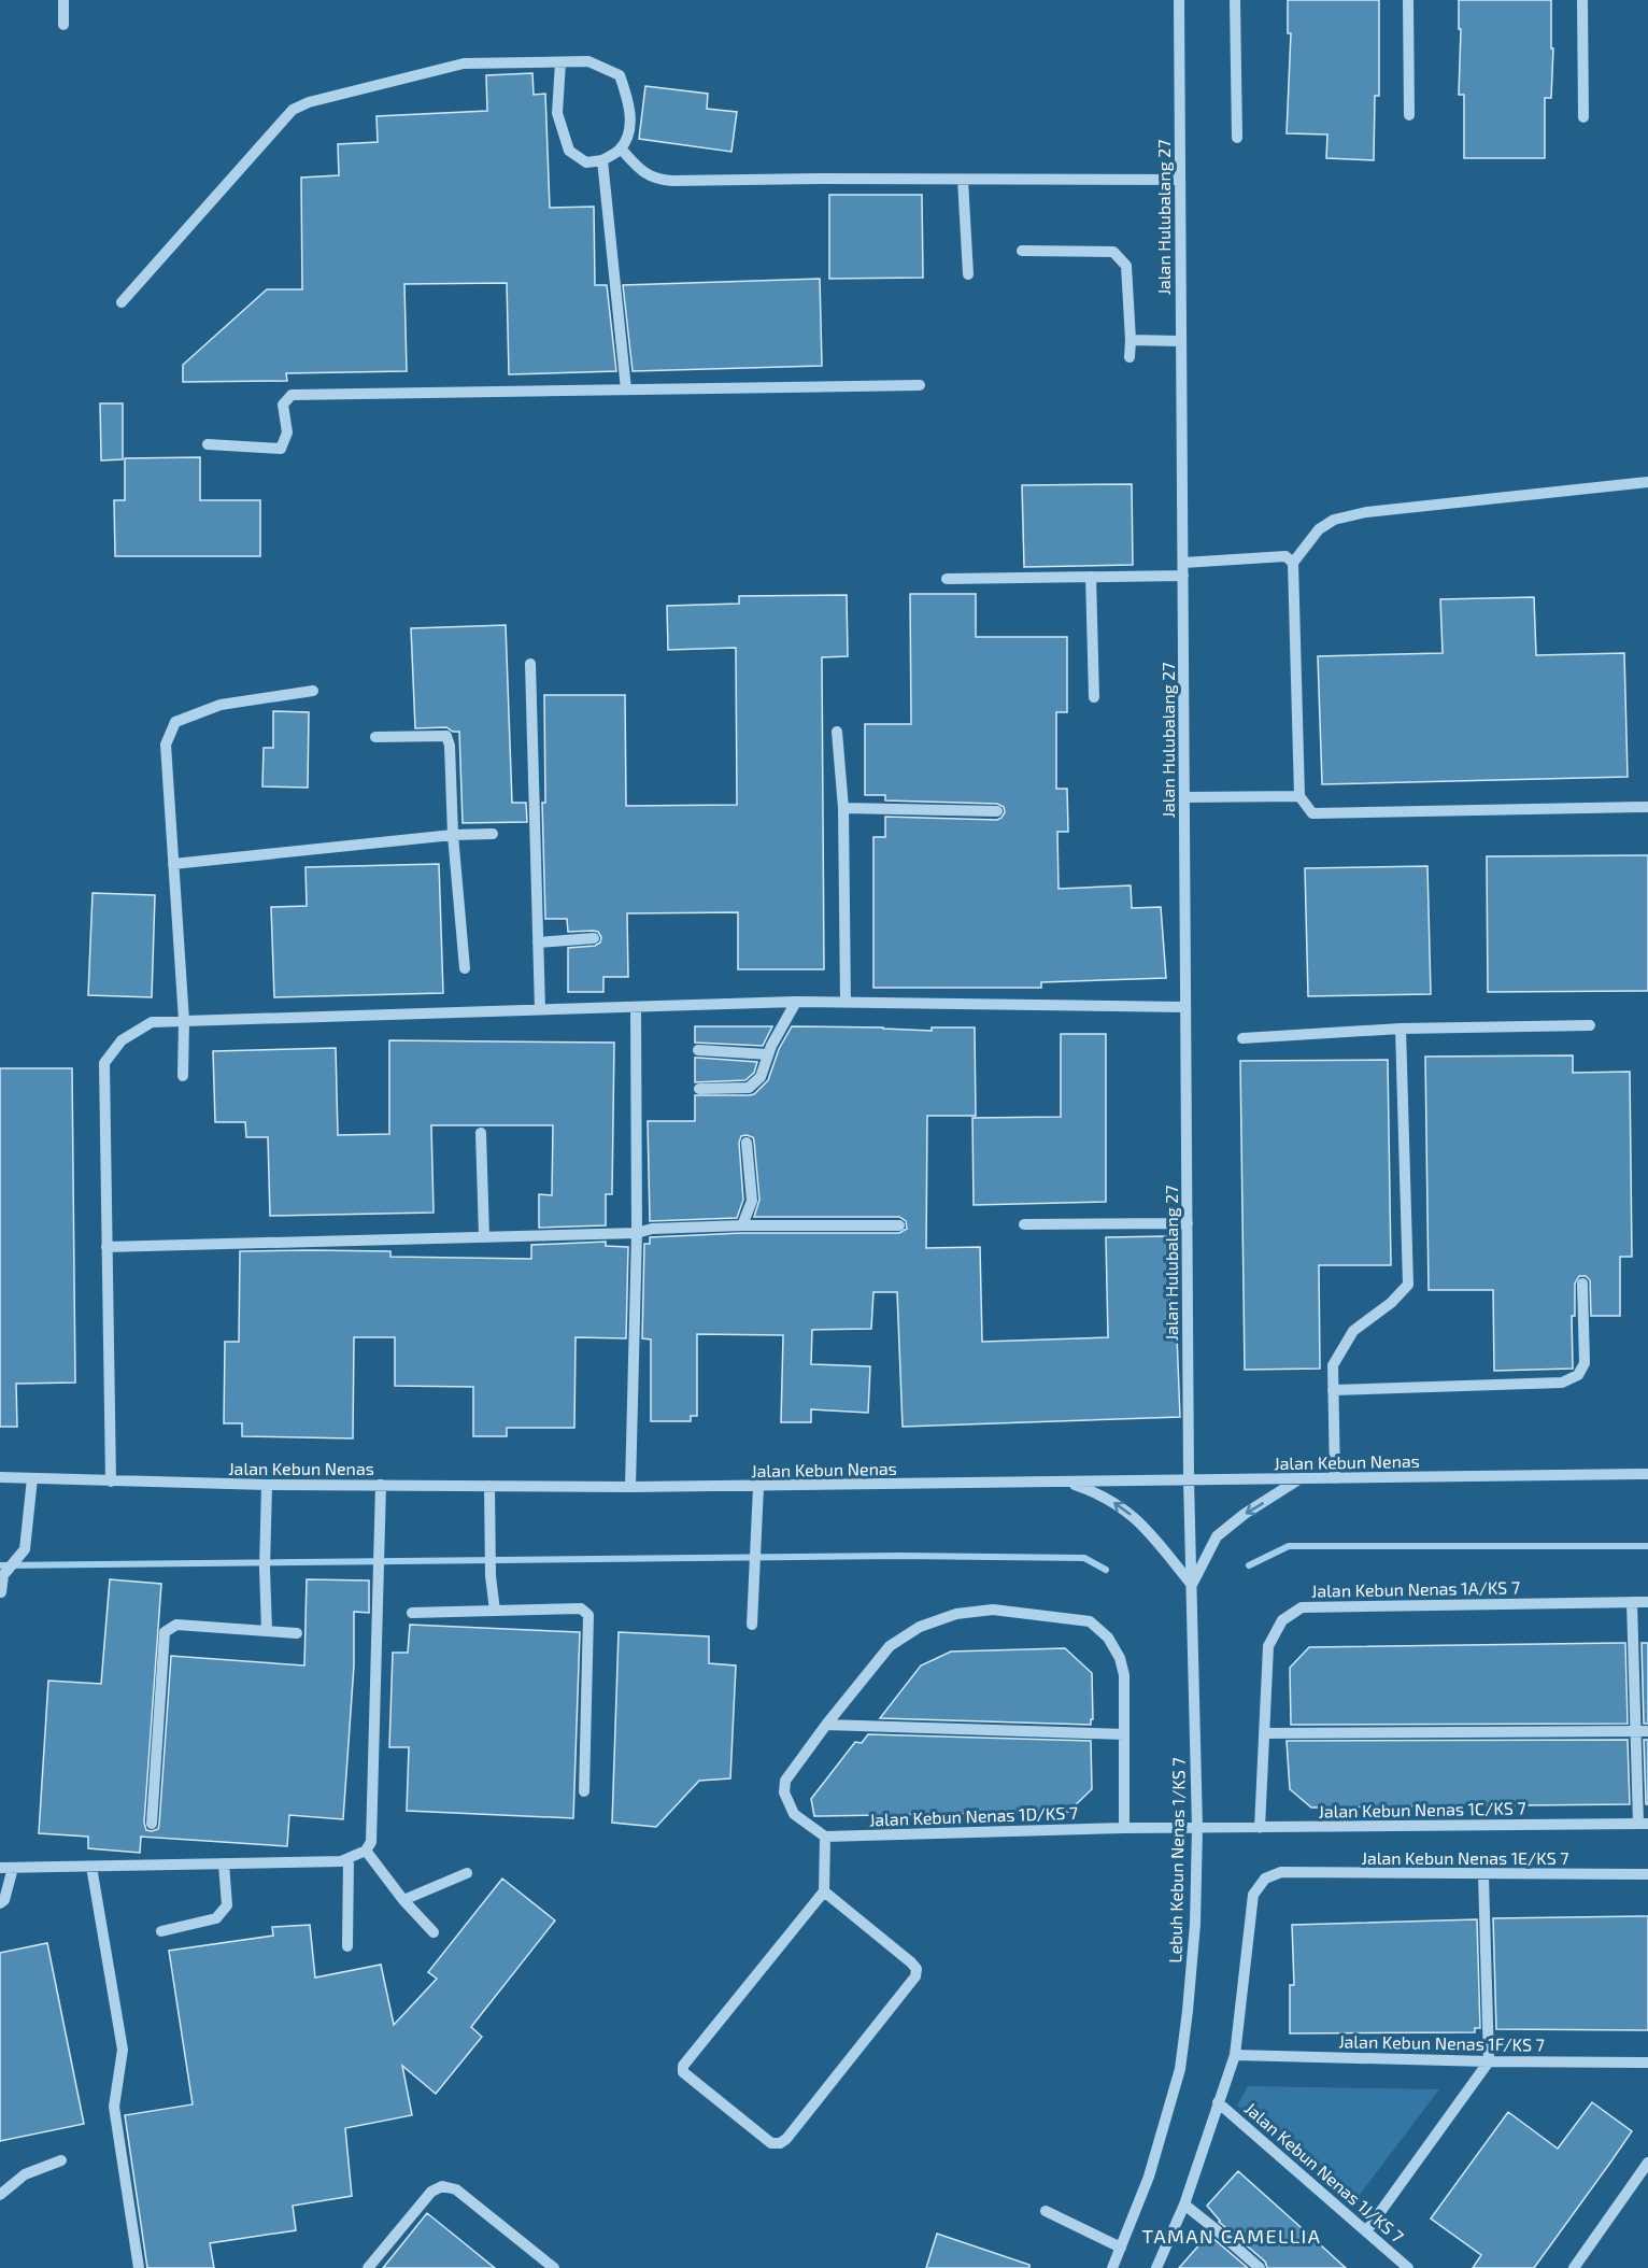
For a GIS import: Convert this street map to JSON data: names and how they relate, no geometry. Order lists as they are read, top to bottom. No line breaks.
{"streets":{"street":["Jalan Hulubalang 27","Jalan Kebun Nenas","Jalan Kebun Nenas 1A/KS 7","Jalan Kebun Nenas 1C/KS 7","Jalan Kebun Nenas 1D/KS 7","Jalan Kebun Nenas 1E/KS 7","Lebuh Kebun Nenas 1/KS 7","Jalan Kebun Nenas 1F/KS 7","Jalan Kebun Nenas 1J/KS 7"]},"crossings":[["Jalan Hulubalang 27","Jalan Kebun Nenas"],["Jalan Hulubalang 27","Lebuh Kebun Nenas 1/KS 7"],["Jalan Kebun Nenas","Lebuh Kebun Nenas 1/KS 7"],["Jalan Kebun Nenas 1A/KS 7","Jalan Kebun Nenas 1C/KS 7"],["Jalan Kebun Nenas 1C/KS 7","Jalan Kebun Nenas 1D/KS 7"],["Jalan Kebun Nenas 1C/KS 7","Lebuh Kebun Nenas 1/KS 7"],["Jalan Kebun Nenas 1D/KS 7","Lebuh Kebun Nenas 1/KS 7"],["Jalan Kebun Nenas 1E/KS 7","Jalan Kebun Nenas 1F/KS 7"]],"districts":["TAMAN CAMELLIA"]}
